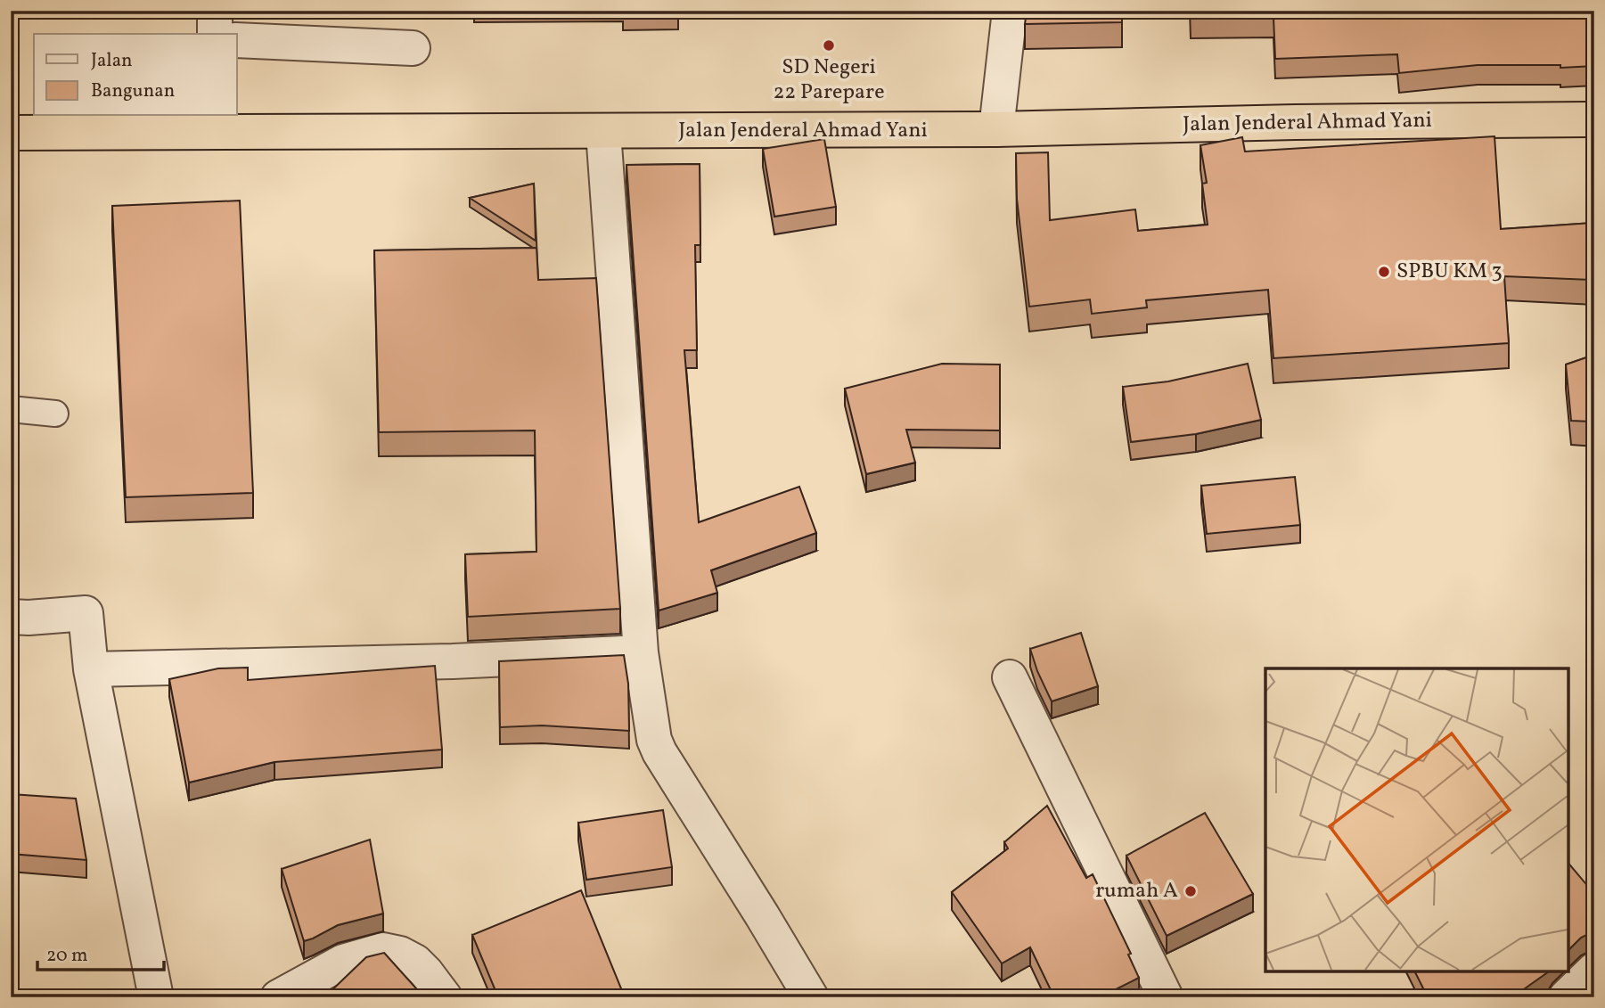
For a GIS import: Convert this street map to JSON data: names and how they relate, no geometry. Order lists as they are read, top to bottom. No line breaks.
{"streets":{"highway":["Jalan Jenderal Ahmad Yani"]},"places":["SD Negeri 22 Parepare","SPBU KM 3","rumah A"],"legend":["Jalan","Bangunan"],"scale_bar":"20 m"}
